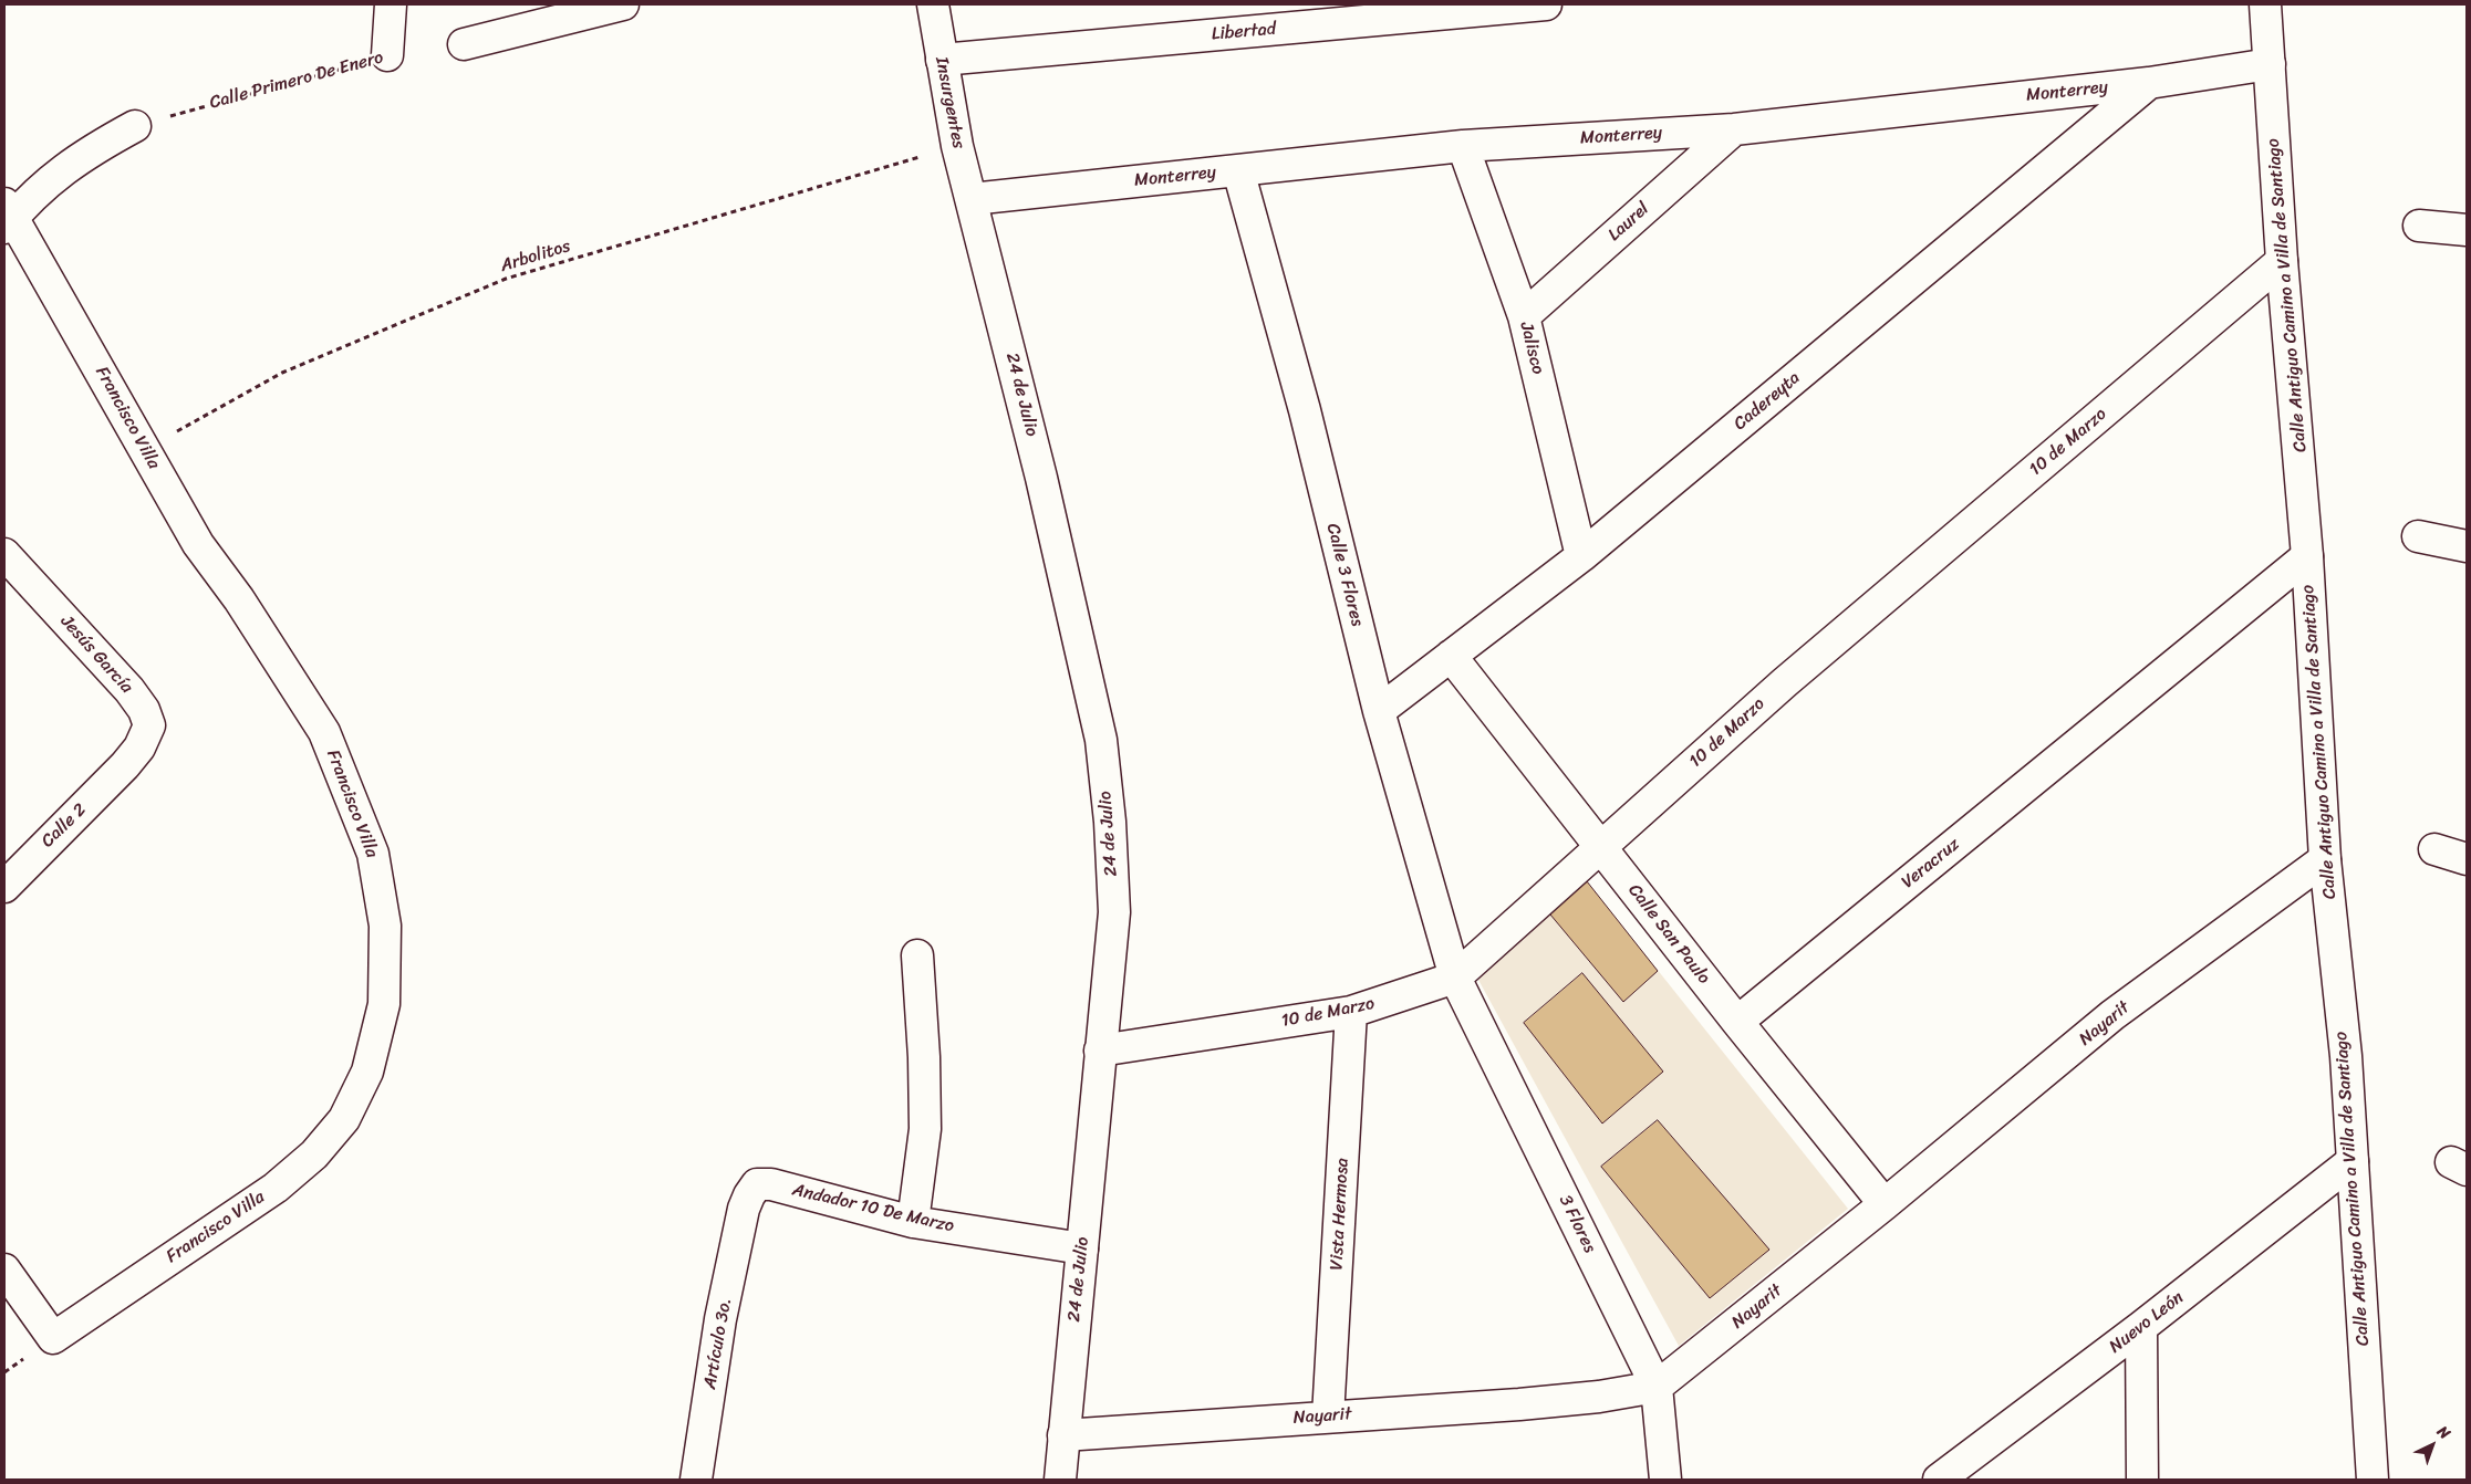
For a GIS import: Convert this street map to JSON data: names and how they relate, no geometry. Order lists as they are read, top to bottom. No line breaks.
{"streets":{"street":["Libertad","Monterrey","Insurgentes","Laurel","Calle Antiguo Camino a Villa de Santiago","Jalisco","24 de Julio","Cadereyta","Francisco Villa","10 de Marzo","Calle 3 Flores","Jesús García","Calle 2","Veracruz","Calle San Paulo","Nayarit","Andador 10 De Marzo","Vista Hermosa","3 Flores","Nuevo León","Artículo 3o."],"path":["Calle Primero De Enero","Arbolitos"]},"crossings":[["Libertad","Insurgentes"],["Monterrey","Insurgentes"],["Monterrey","Laurel"],["Monterrey","Calle Antiguo Camino a Villa de Santiago"],["Monterrey","Jalisco"],["Monterrey","24 de Julio"],["Monterrey","Cadereyta"],["Monterrey","Calle 3 Flores"],["Insurgentes","Arbolitos"],["Insurgentes","24 de Julio"],["Laurel","Jalisco"],["Arbolitos","Francisco Villa"],["Calle Antiguo Camino a Villa de Santiago","10 de Marzo"],["Calle Antiguo Camino a Villa de Santiago","Veracruz"],["Calle Antiguo Camino a Villa de Santiago","Nayarit"],["Calle Antiguo Camino a Villa de Santiago","Nuevo León"],["Jalisco","Cadereyta"],["24 de Julio","10 de Marzo"],["24 de Julio","Nayarit"],["24 de Julio","Andador 10 De Marzo"],["Cadereyta","Calle 3 Flores"],["Cadereyta","Calle San Paulo"],["10 de Marzo","Calle 3 Flores"],["10 de Marzo","Calle San Paulo"],["10 de Marzo","Vista Hermosa"],["10 de Marzo","3 Flores"],["Calle 3 Flores","3 Flores"],["Jesús García","Calle 2"],["Veracruz","Calle San Paulo"],["Nayarit","Vista Hermosa"],["Nayarit","3 Flores"],["Andador 10 De Marzo","Artículo 3o."]],"north":"top right"}
